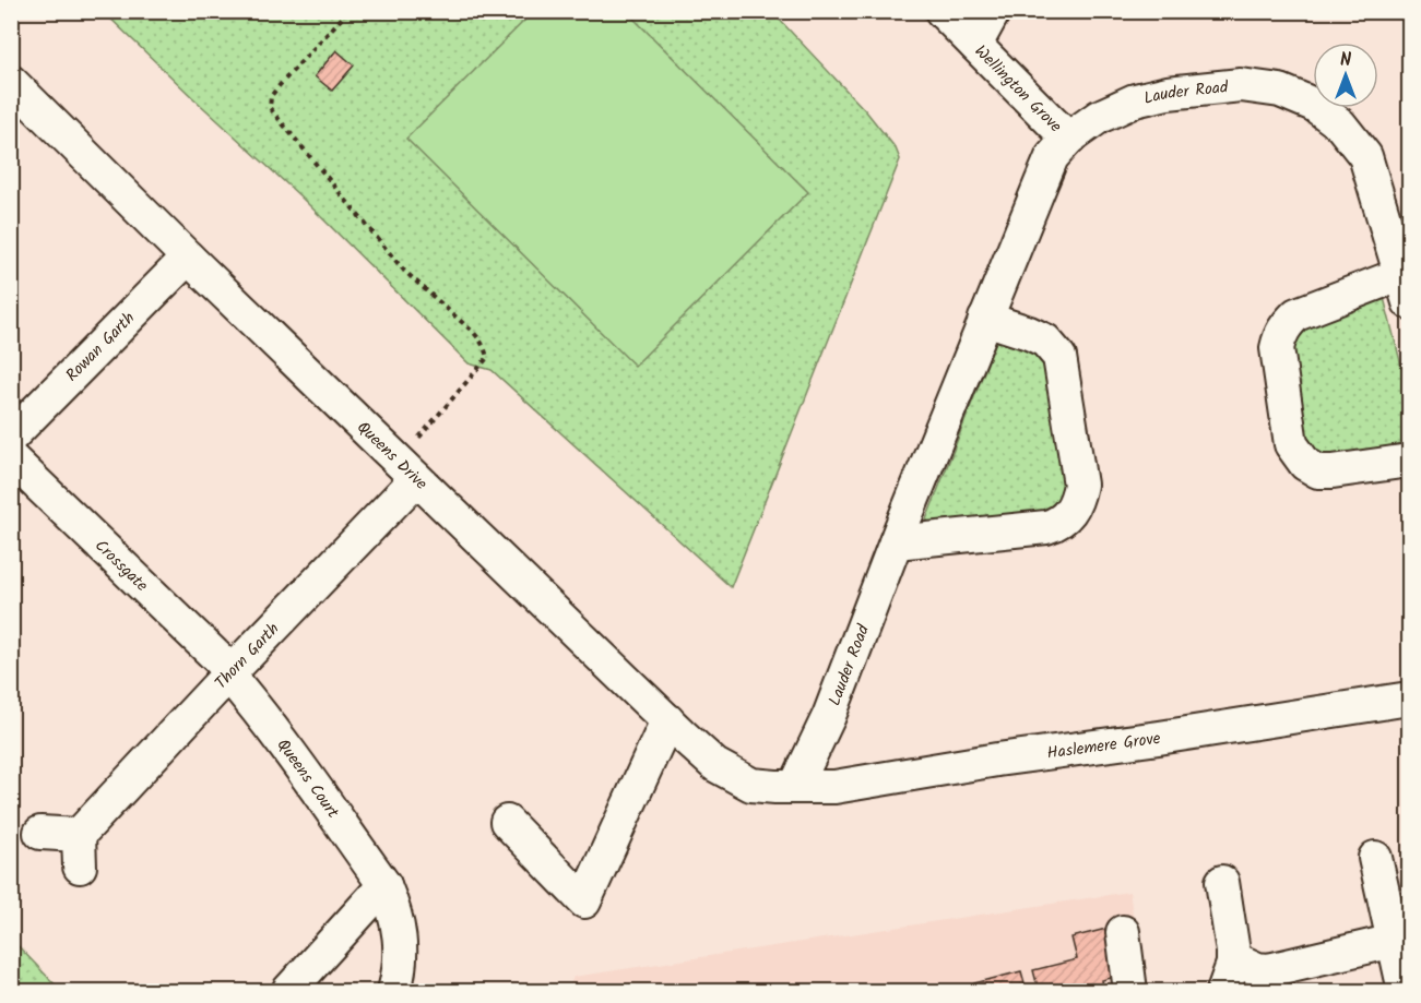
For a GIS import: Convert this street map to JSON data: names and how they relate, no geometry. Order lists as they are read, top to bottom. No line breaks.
{"streets":{"street":["Wellington Grove","Lauder Road","Rowan Garth","Queens Drive","Crossgate","Thorn Garth","Haslemere Grove","Queens Court"]},"crossings":[["Wellington Grove","Lauder Road"],["Lauder Road","Queens Drive"],["Lauder Road","Haslemere Grove"],["Rowan Garth","Queens Drive"],["Queens Drive","Thorn Garth"],["Queens Drive","Haslemere Grove"],["Crossgate","Thorn Garth"],["Crossgate","Queens Court"],["Thorn Garth","Queens Court"]],"north":"top"}
